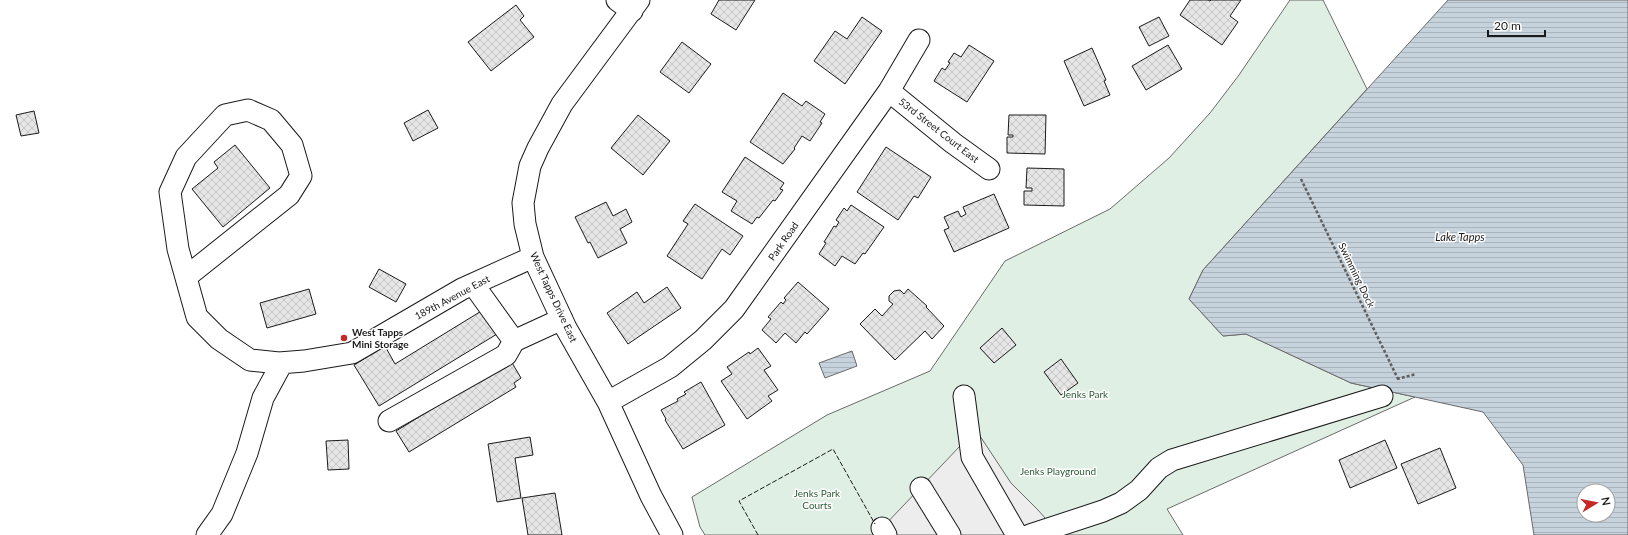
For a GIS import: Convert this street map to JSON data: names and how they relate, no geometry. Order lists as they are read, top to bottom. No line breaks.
{"streets":{"street":["53rd Street Court East","Park Road","189th Avenue East","West Tapps Drive East"],"path":["Swimming Dock"]},"crossings":[["53rd Street Court East","Park Road"],["Park Road","West Tapps Drive East"],["189th Avenue East","West Tapps Drive East"]],"water":["Lake Tapps"],"parks":["Jenks Park","Jenks Playground","Jenks Park Courts"],"places":["West Tapps Mini Storage"],"scale_bar":"20 m","north":"right"}
